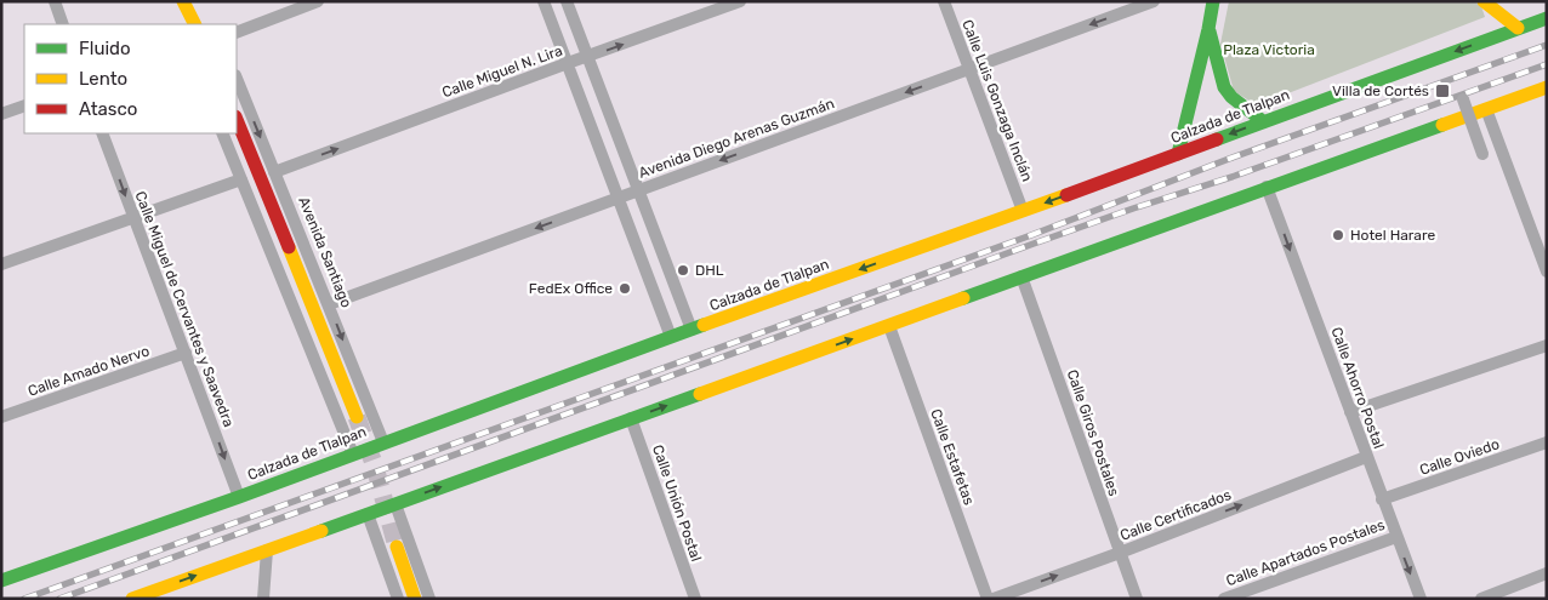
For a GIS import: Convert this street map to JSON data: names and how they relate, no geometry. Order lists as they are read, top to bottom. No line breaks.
{"streets":{"main road":["Calzada de Tlalpan"],"street":["Calle Miguel N. Lira","Calle Luis Gonzaga Inclán","Avenida Diego Arenas Guzmán","Avenida Santiago","Calle Miguel de Cervantes y Saavedra","Calle Amado Nervo","Calle Ahorro Postal","Calle Giros Postales","Calle Estafetas","Calle Oviedo","Calle Unión Postal","Calle Certificados","Calle Apartados Postales"]},"crossings":[["Calle Miguel N. Lira","Avenida Santiago"],["Calle Luis Gonzaga Inclán","Calzada de Tlalpan"],["Calle Luis Gonzaga Inclán","Avenida Diego Arenas Guzmán"],["Calzada de Tlalpan","Avenida Santiago"],["Calzada de Tlalpan","Calle Miguel de Cervantes y Saavedra"],["Avenida Diego Arenas Guzmán","Avenida Santiago"],["Calle Miguel de Cervantes y Saavedra","Calle Amado Nervo"],["Calle Ahorro Postal","Calle Oviedo"],["Calle Ahorro Postal","Calle Certificados"],["Calle Ahorro Postal","Calle Apartados Postales"],["Calle Giros Postales","Calle Certificados"]],"one_way":["Calle Miguel N. Lira","Avenida Diego Arenas Guzmán","Calle Miguel de Cervantes y Saavedra","Calle Ahorro Postal","Calle Certificados"],"parks":["Plaza Victoria"],"places":{"transit":["Villa de Cortés"],"other":["Hotel Harare","DHL","FedEx Office"]},"legend":["Fluido","Lento","Atasco"]}
